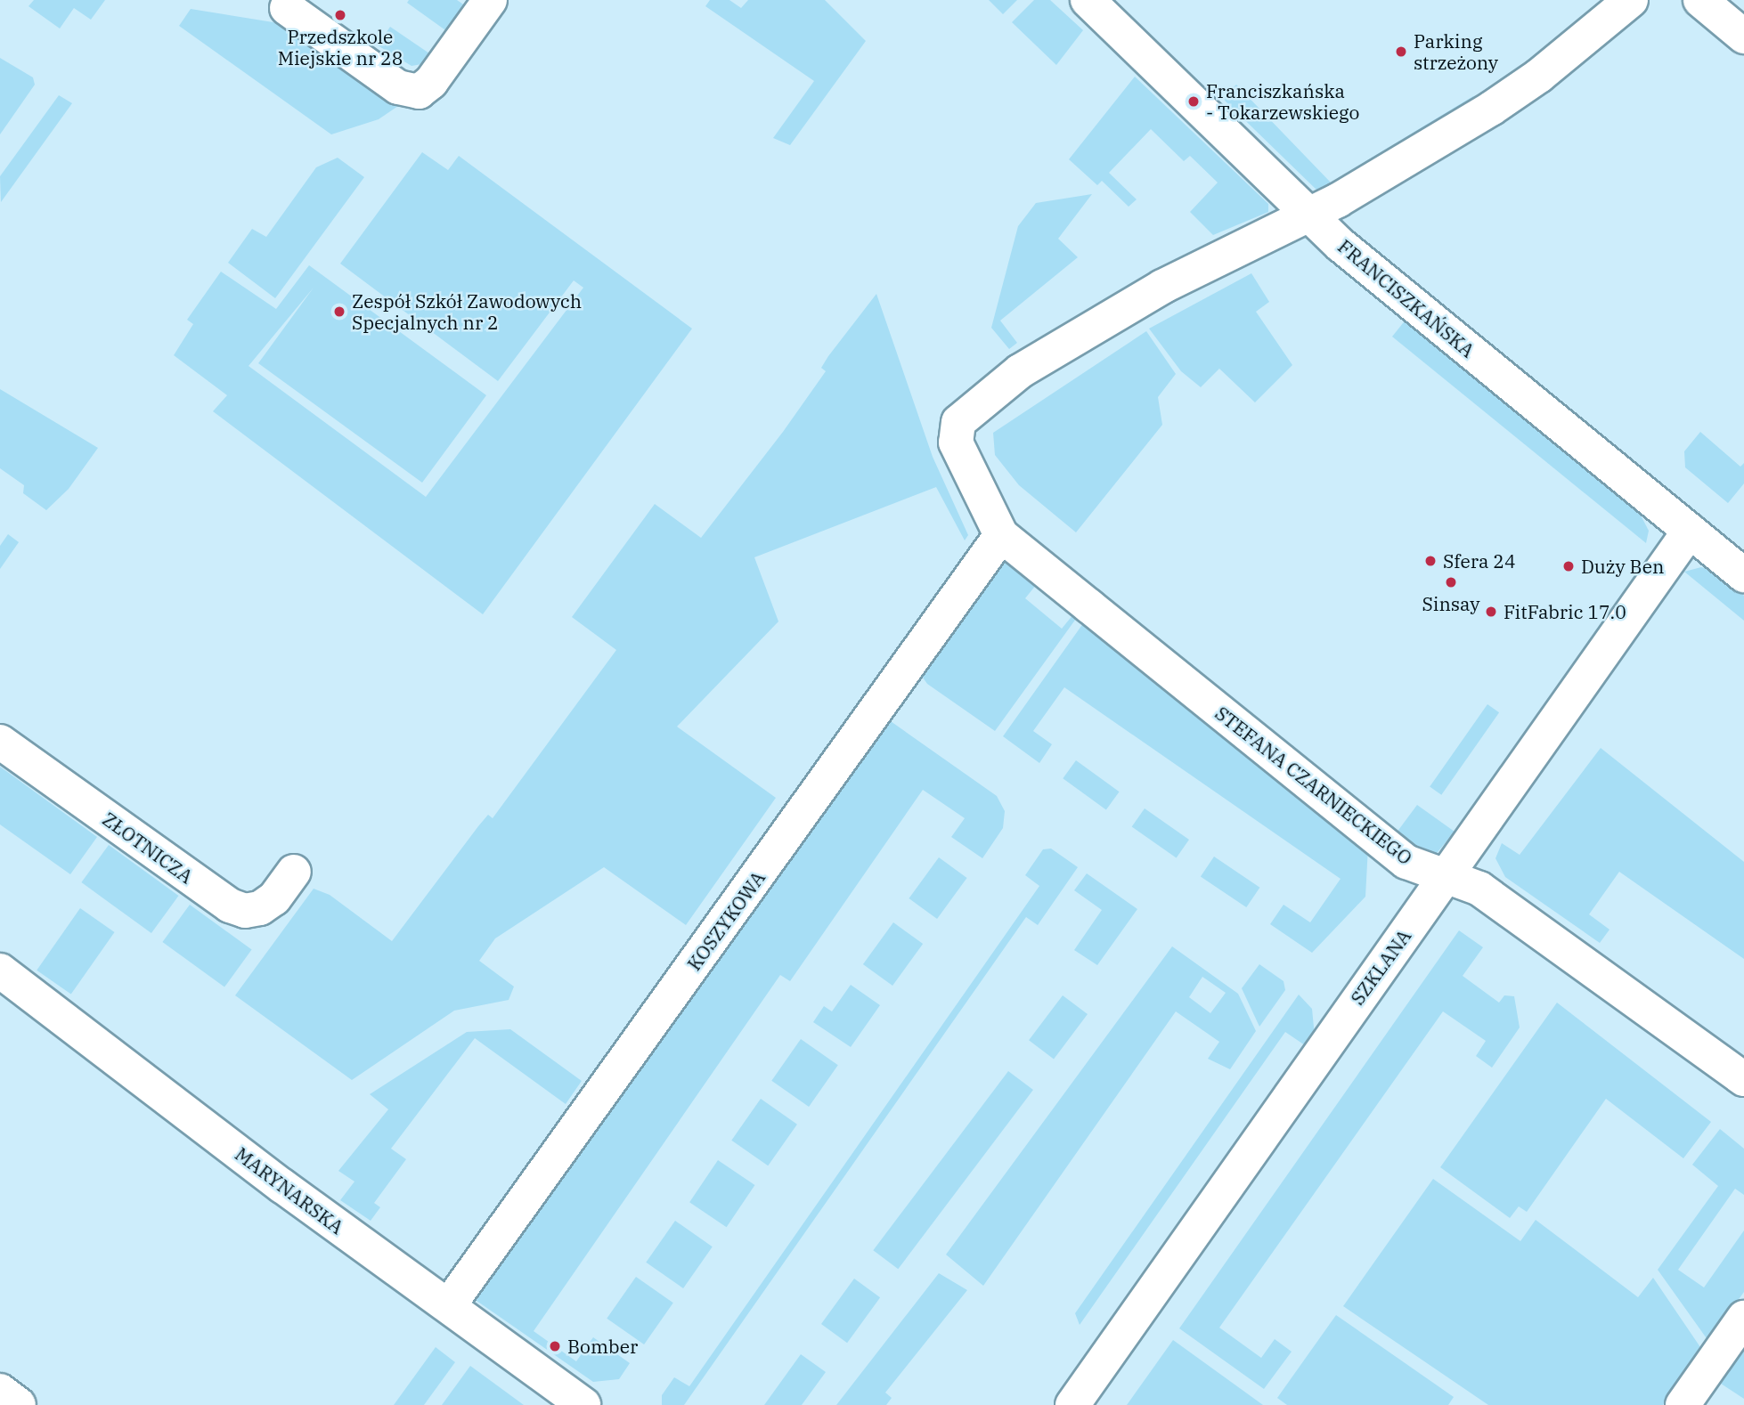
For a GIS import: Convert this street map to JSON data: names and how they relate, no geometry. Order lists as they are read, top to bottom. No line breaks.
{"streets":{"street":["FRANCISZKAŃSKA","STEFANA CZARNIECKIEGO","ZŁOTNICZA","KOSZYKOWA","SZKLANA","MARYNARSKA"]},"crossings":[["FRANCISZKAŃSKA","STEFANA CZARNIECKIEGO"],["FRANCISZKAŃSKA","SZKLANA"],["STEFANA CZARNIECKIEGO","KOSZYKOWA"],["STEFANA CZARNIECKIEGO","SZKLANA"],["KOSZYKOWA","MARYNARSKA"]],"places":["Przedszkole Miejskie nr 28","Parking strzeżony","Franciszkańska - Tokarzewskiego","Zespół Szkół Zawodowych Specjalnych nr 2","Sfera 24","Duży Ben","Sinsay","FitFabric 17.0","Bomber"]}
